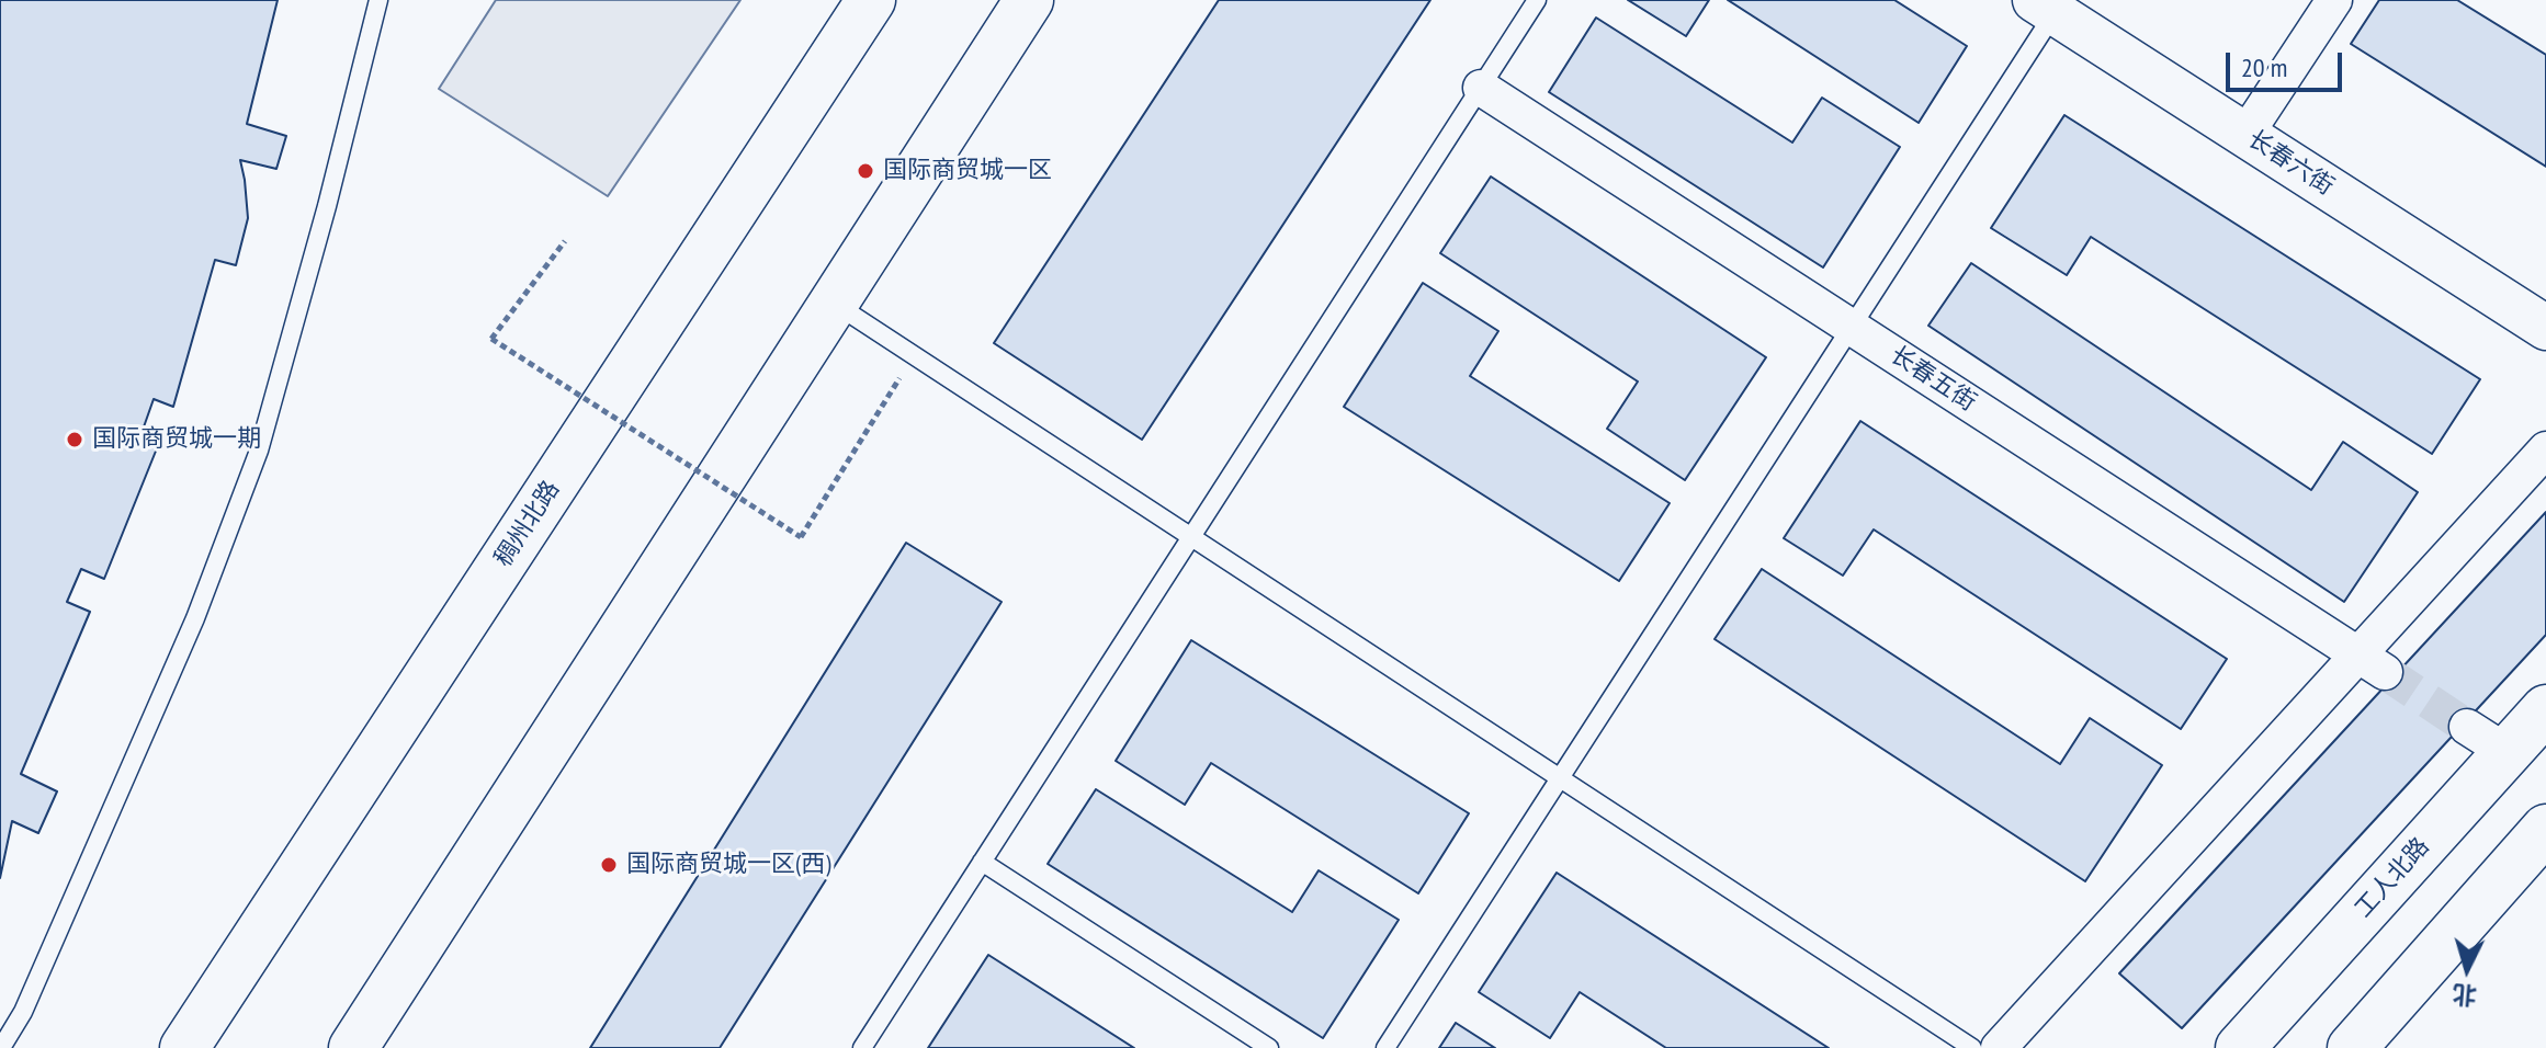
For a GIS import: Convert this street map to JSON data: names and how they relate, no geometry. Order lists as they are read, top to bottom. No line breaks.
{"streets":{"main road":["稠州北路","工人北路"],"street":["长春六街","长春五街"]},"places":["国际商贸城一区","国际商贸城一期","国际商贸城一区(西)"],"scale_bar":"20 m","north":"bottom"}
